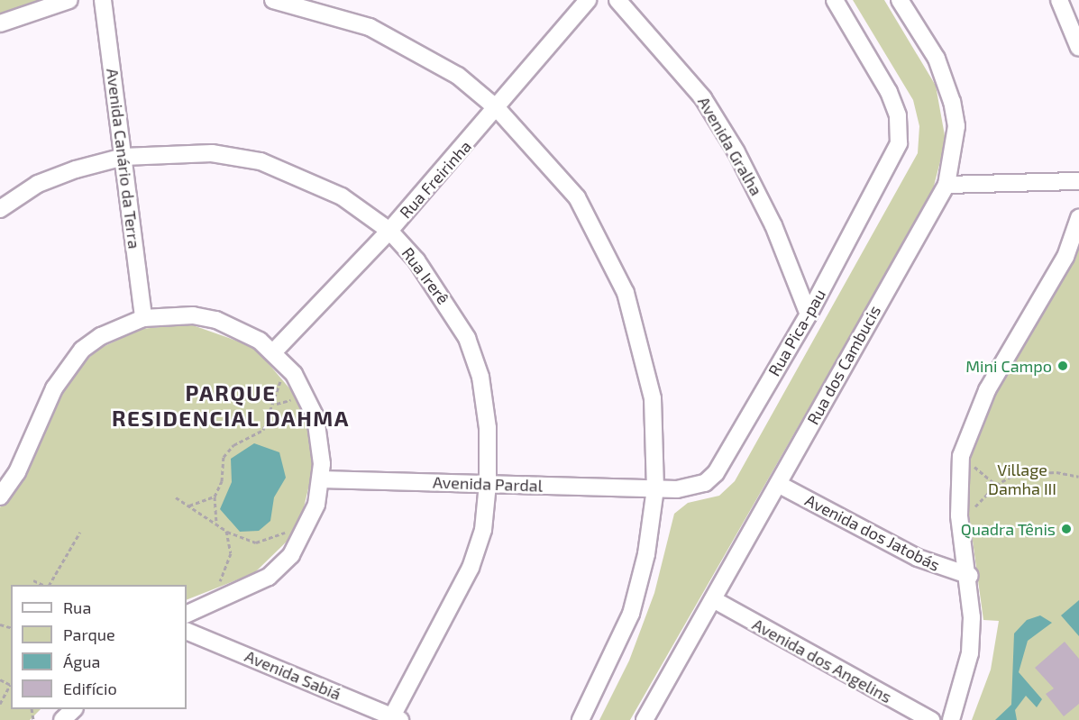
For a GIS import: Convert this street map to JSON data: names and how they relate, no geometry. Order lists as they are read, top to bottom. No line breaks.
{"streets":{"street":["Avenida Gralha","Avenida Canário da Terra","Rua Freirinha","Rua Irerê","Rua Pica-pau","Rua dos Cambucis","Avenida Pardal","Avenida dos Jatobás","Avenida dos Angelins","Avenida Sabiá"]},"crossings":[["Avenida Gralha","Rua Pica-pau"],["Avenida Canário da Terra","Rua Irerê"],["Rua Freirinha","Rua Irerê"],["Rua Irerê","Avenida Pardal"],["Rua Irerê","Avenida Sabiá"],["Rua Pica-pau","Avenida Pardal"],["Rua dos Cambucis","Avenida dos Jatobás"],["Rua dos Cambucis","Avenida dos Angelins"]],"districts":["PARQUE RESIDENCIAL DAHMA"],"parks":["Village Damha III"],"places":["Mini Campo","Quadra Tênis"],"legend":["Rua","Parque","Água","Edifício"]}
